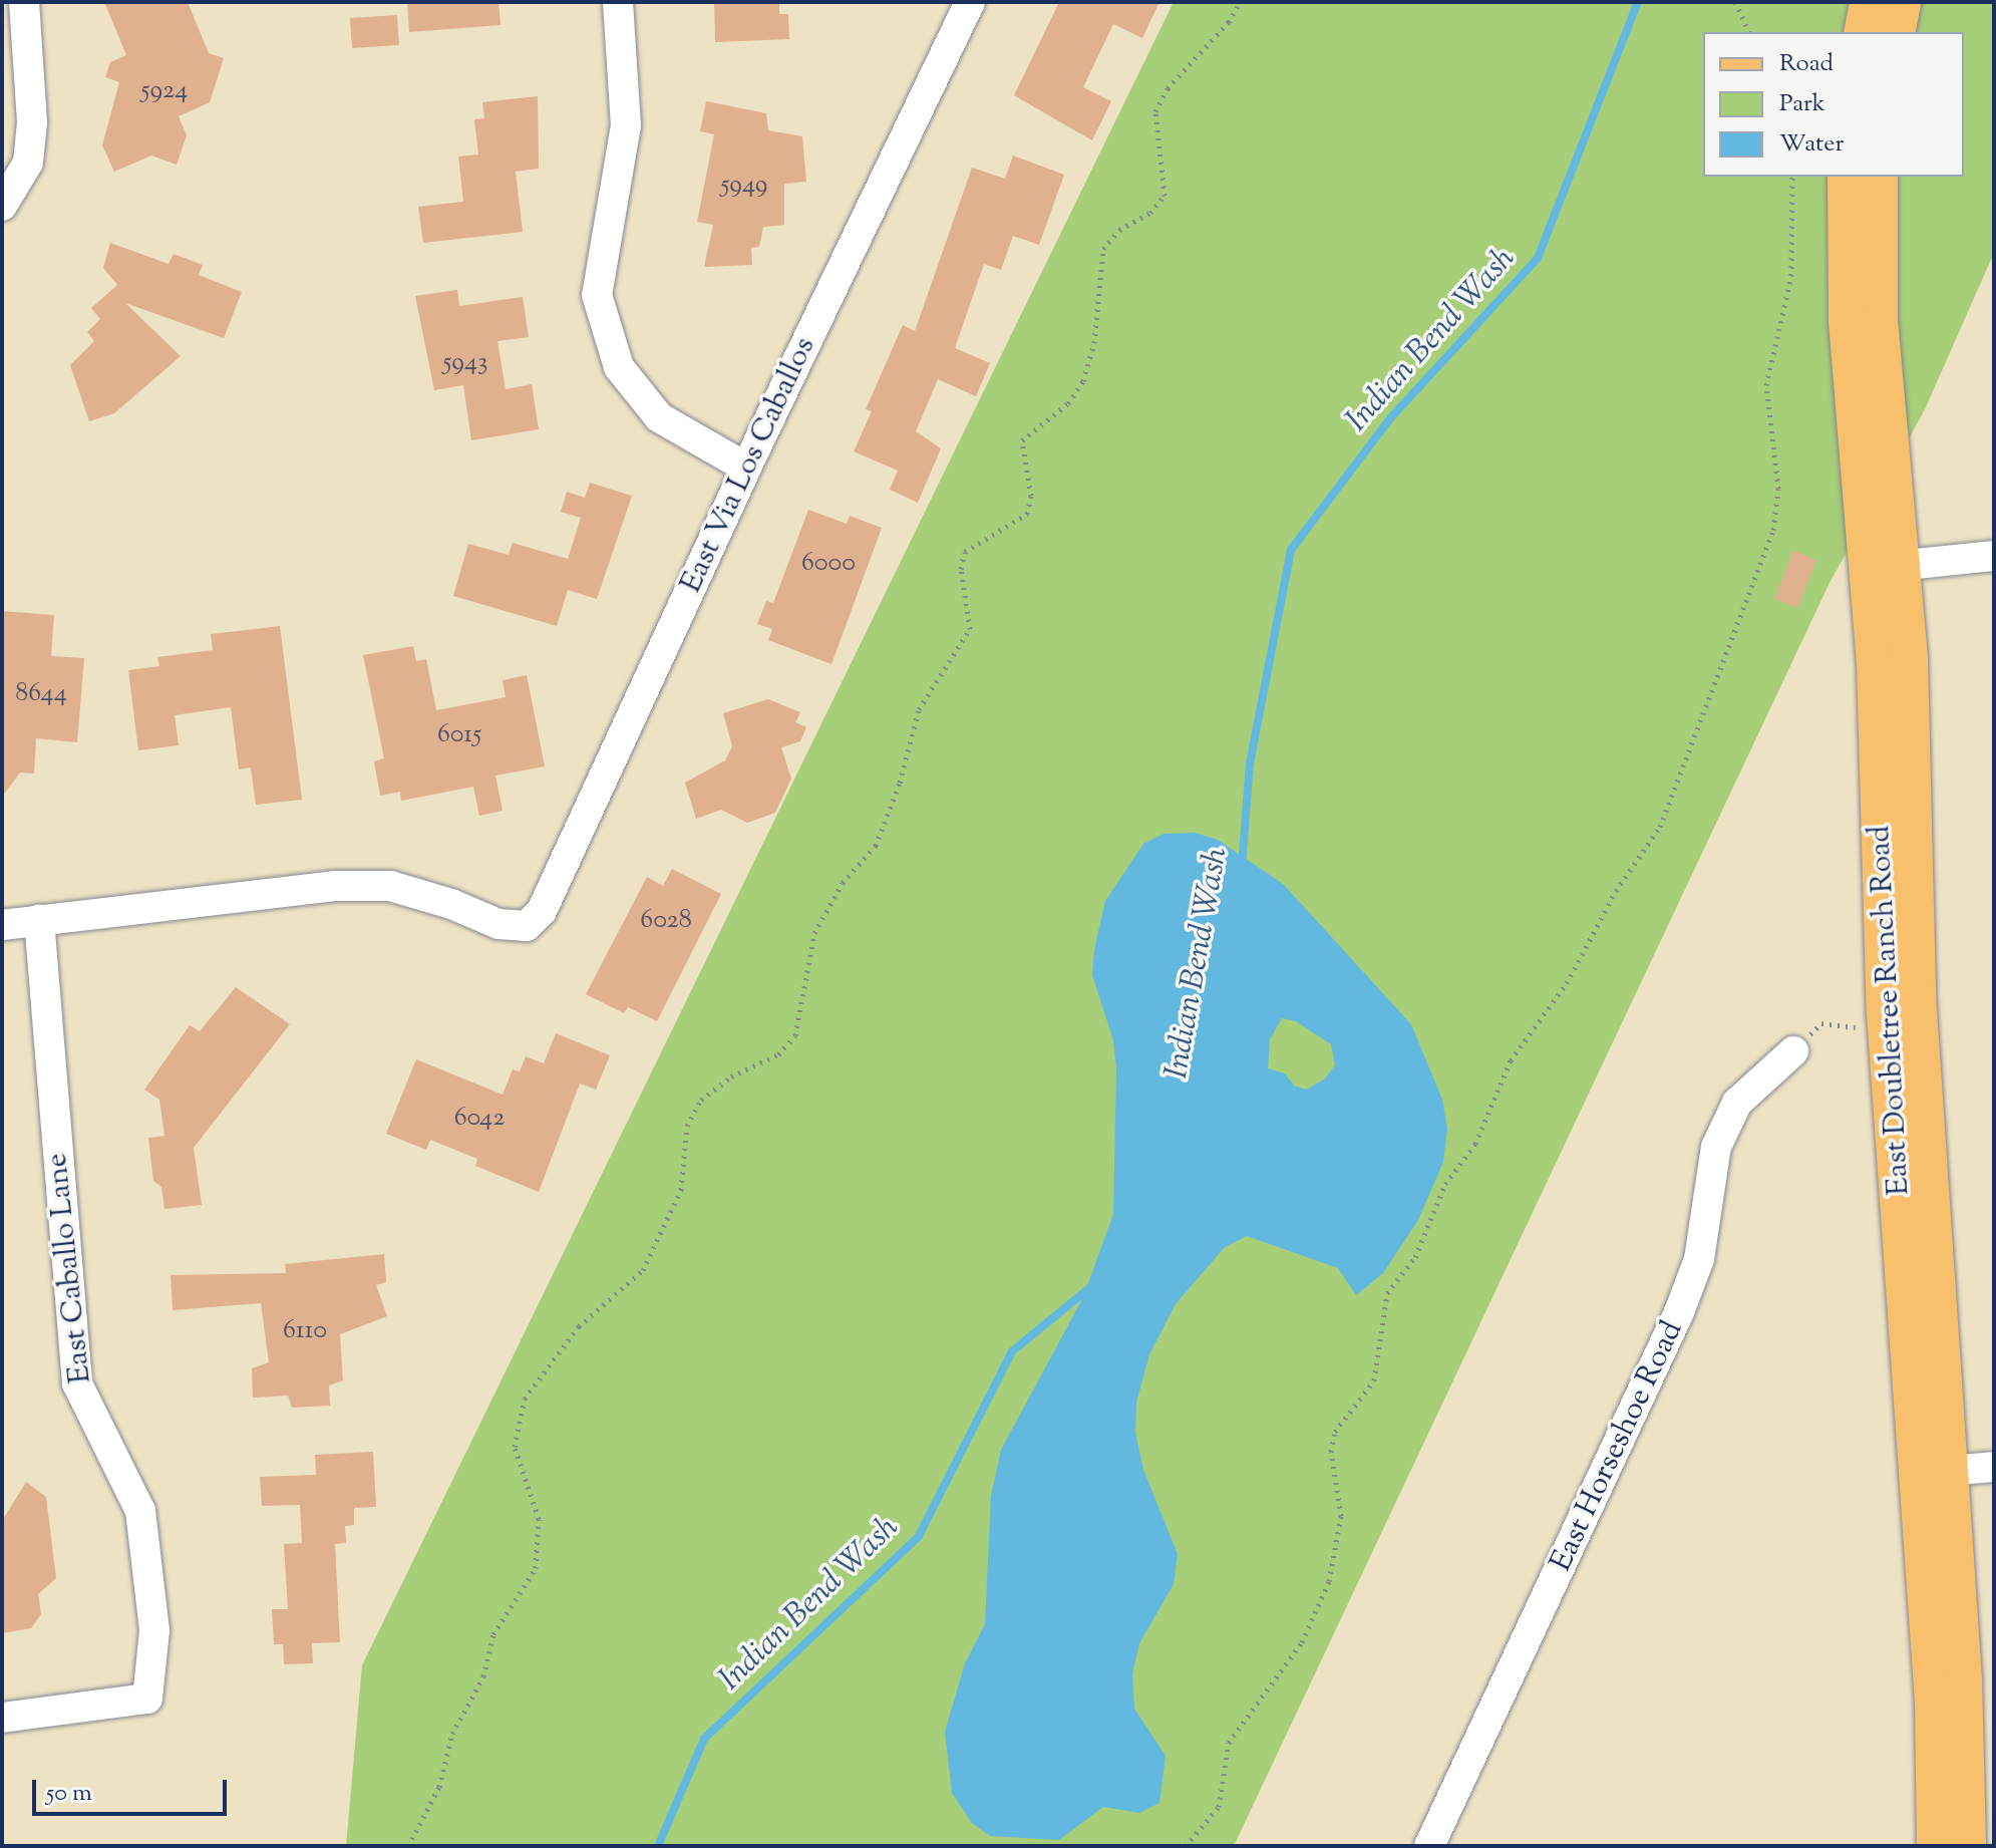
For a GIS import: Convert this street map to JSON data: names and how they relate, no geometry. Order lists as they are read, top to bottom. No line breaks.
{"streets":{"main road":["East Doubletree Ranch Road"],"street":["East Via Los Caballos","East Caballo Lane","East Horseshoe Road"]},"crossings":[["East Via Los Caballos","East Caballo Lane"]],"water":["Indian Bend Wash"],"house_numbers":["5924","5949","5943","6000","8644","6015","6028","6042","6110"],"legend":["Road","Park","Water"],"scale_bar":"50 m"}
